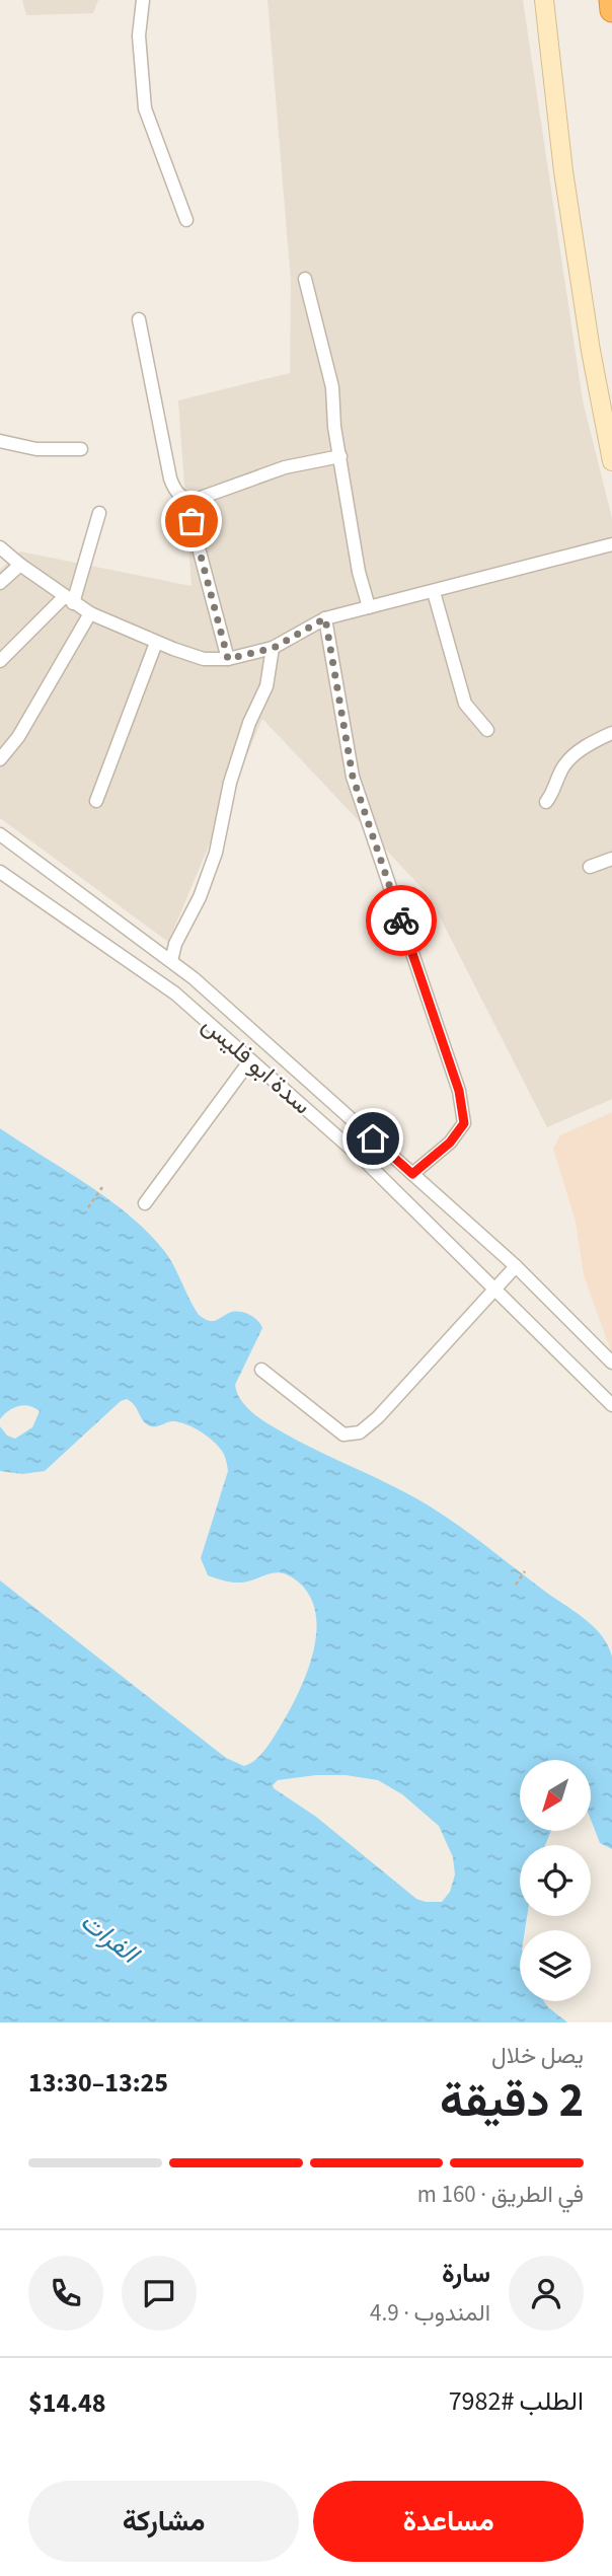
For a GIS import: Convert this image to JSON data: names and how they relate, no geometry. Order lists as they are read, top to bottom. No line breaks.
{"streets":{"street":["سدة ابو فليس"]},"water":["الفرات"],"north":"bottom left","page":{"heading":["2 دقيقة","يصل خلال","13:25–13:30"],"panel":["سارة","المندوب · 4.9","الطلب #7982","$14.48"],"bar":"في الطريق · 160 m","buttons":["مساعدة","مشاركة"]}}
